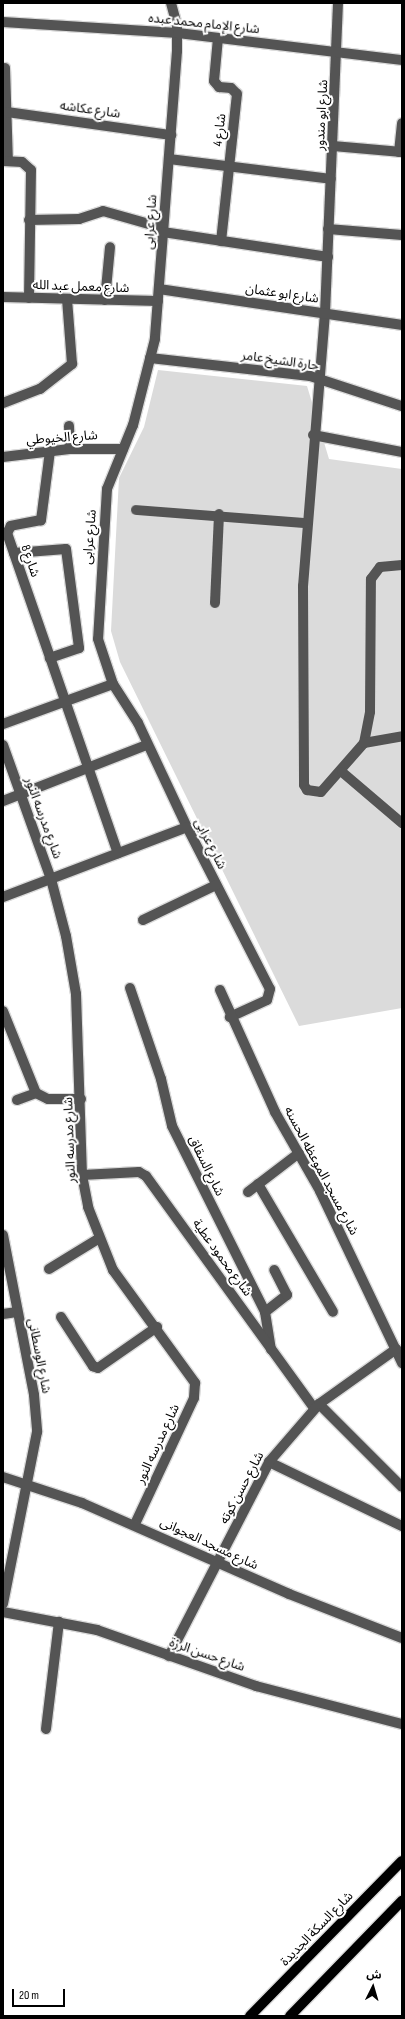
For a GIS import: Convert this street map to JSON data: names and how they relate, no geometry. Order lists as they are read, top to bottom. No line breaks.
{"streets":{"main road":["شارع السكة الجديدة"],"street":["شارع الإمام محمد عبده","شارع عكاشه","شارع ابو مندور","شارع 4","شارع عرابى","شارع معمل عبد الله","شارع ابو عثمان","حارة الشيخ عامر","شارع الخيوطي","شارع 8","شارع مدرسه النور","شارع السقاق","شارع مسجد الموعظه الحسنه","شارع محمود عطية","شارع الوسطانى","شارع حسن كوته","شارع مسجد العجوانى","شارع حسن الرزة"]},"crossings":[["شارع الإمام محمد عبده","شارع ابو مندور"],["شارع الإمام محمد عبده","شارع 4"],["شارع الإمام محمد عبده","شارع عرابى"],["شارع عكاشه","شارع عرابى"],["شارع ابو مندور","شارع ابو عثمان"],["شارع ابو مندور","حارة الشيخ عامر"],["شارع عرابى","شارع معمل عبد الله"],["شارع عرابى","شارع ابو عثمان"],["شارع عرابى","حارة الشيخ عامر"],["شارع عرابى","شارع الخيوطي"],["شارع عرابى","شارع مسجد الموعظه الحسنه"],["شارع الخيوطي","شارع 8"],["شارع مدرسه النور","شارع محمود عطية"],["شارع مدرسه النور","شارع مسجد العجوانى"],["شارع السقاق","شارع محمود عطية"],["شارع مسجد الموعظه الحسنه","شارع حسن كوته"],["شارع محمود عطية","شارع حسن كوته"],["شارع الوسطانى","شارع مسجد العجوانى"],["شارع حسن كوته","شارع مسجد العجوانى"],["شارع حسن كوته","شارع حسن الرزة"]],"scale_bar":"20 m","north":"top"}
